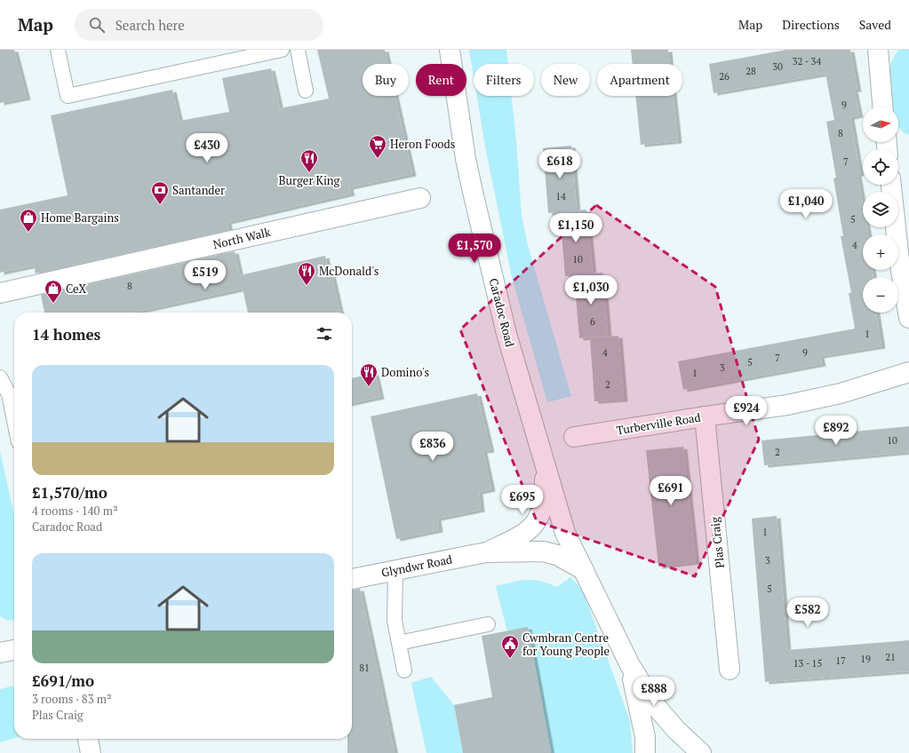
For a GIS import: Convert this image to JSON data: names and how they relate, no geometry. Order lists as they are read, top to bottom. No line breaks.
{"streets":{"street":["North Walk","Caradoc Road","Turberville Road","Plas Craig","Glyndwr Road"]},"crossings":[["Caradoc Road","Glyndwr Road"],["Turberville Road","Plas Craig"]],"places":{"supermarket":["Heron Foods"],"restaurant":["Burger King","McDonald's","Domino's"],"bank":["Santander"],"shop":["Home Bargains","CeX"],"public building":["Cwmbran Centre for Young People"]},"house_numbers":["32 - 34","30","28","26","9","8","7","14","5","4","10","8","6","1","4","9","7","5","3","1","2","10","2","1","3","5","21","19","17","13 - 15","81"],"north":"right","page":{"header":"Map","search":"Search here","nav":["Map","Directions","Saved"],"chip":["Buy","Rent","Filters","New","Apartment"],"map_buttons":["+","−"],"price":["£430","£618","£1,040","£1,150","£1,570","£519","£1,030","£924","£892","£836","£691","£695","£582","£888"],"heading":"14 homes","list":[{"name":"£1,570/mo","note":"4 rooms · 140 m² · Caradoc Road"},{"name":"£691/mo","note":"3 rooms · 83 m² · Plas Craig"}]}}
